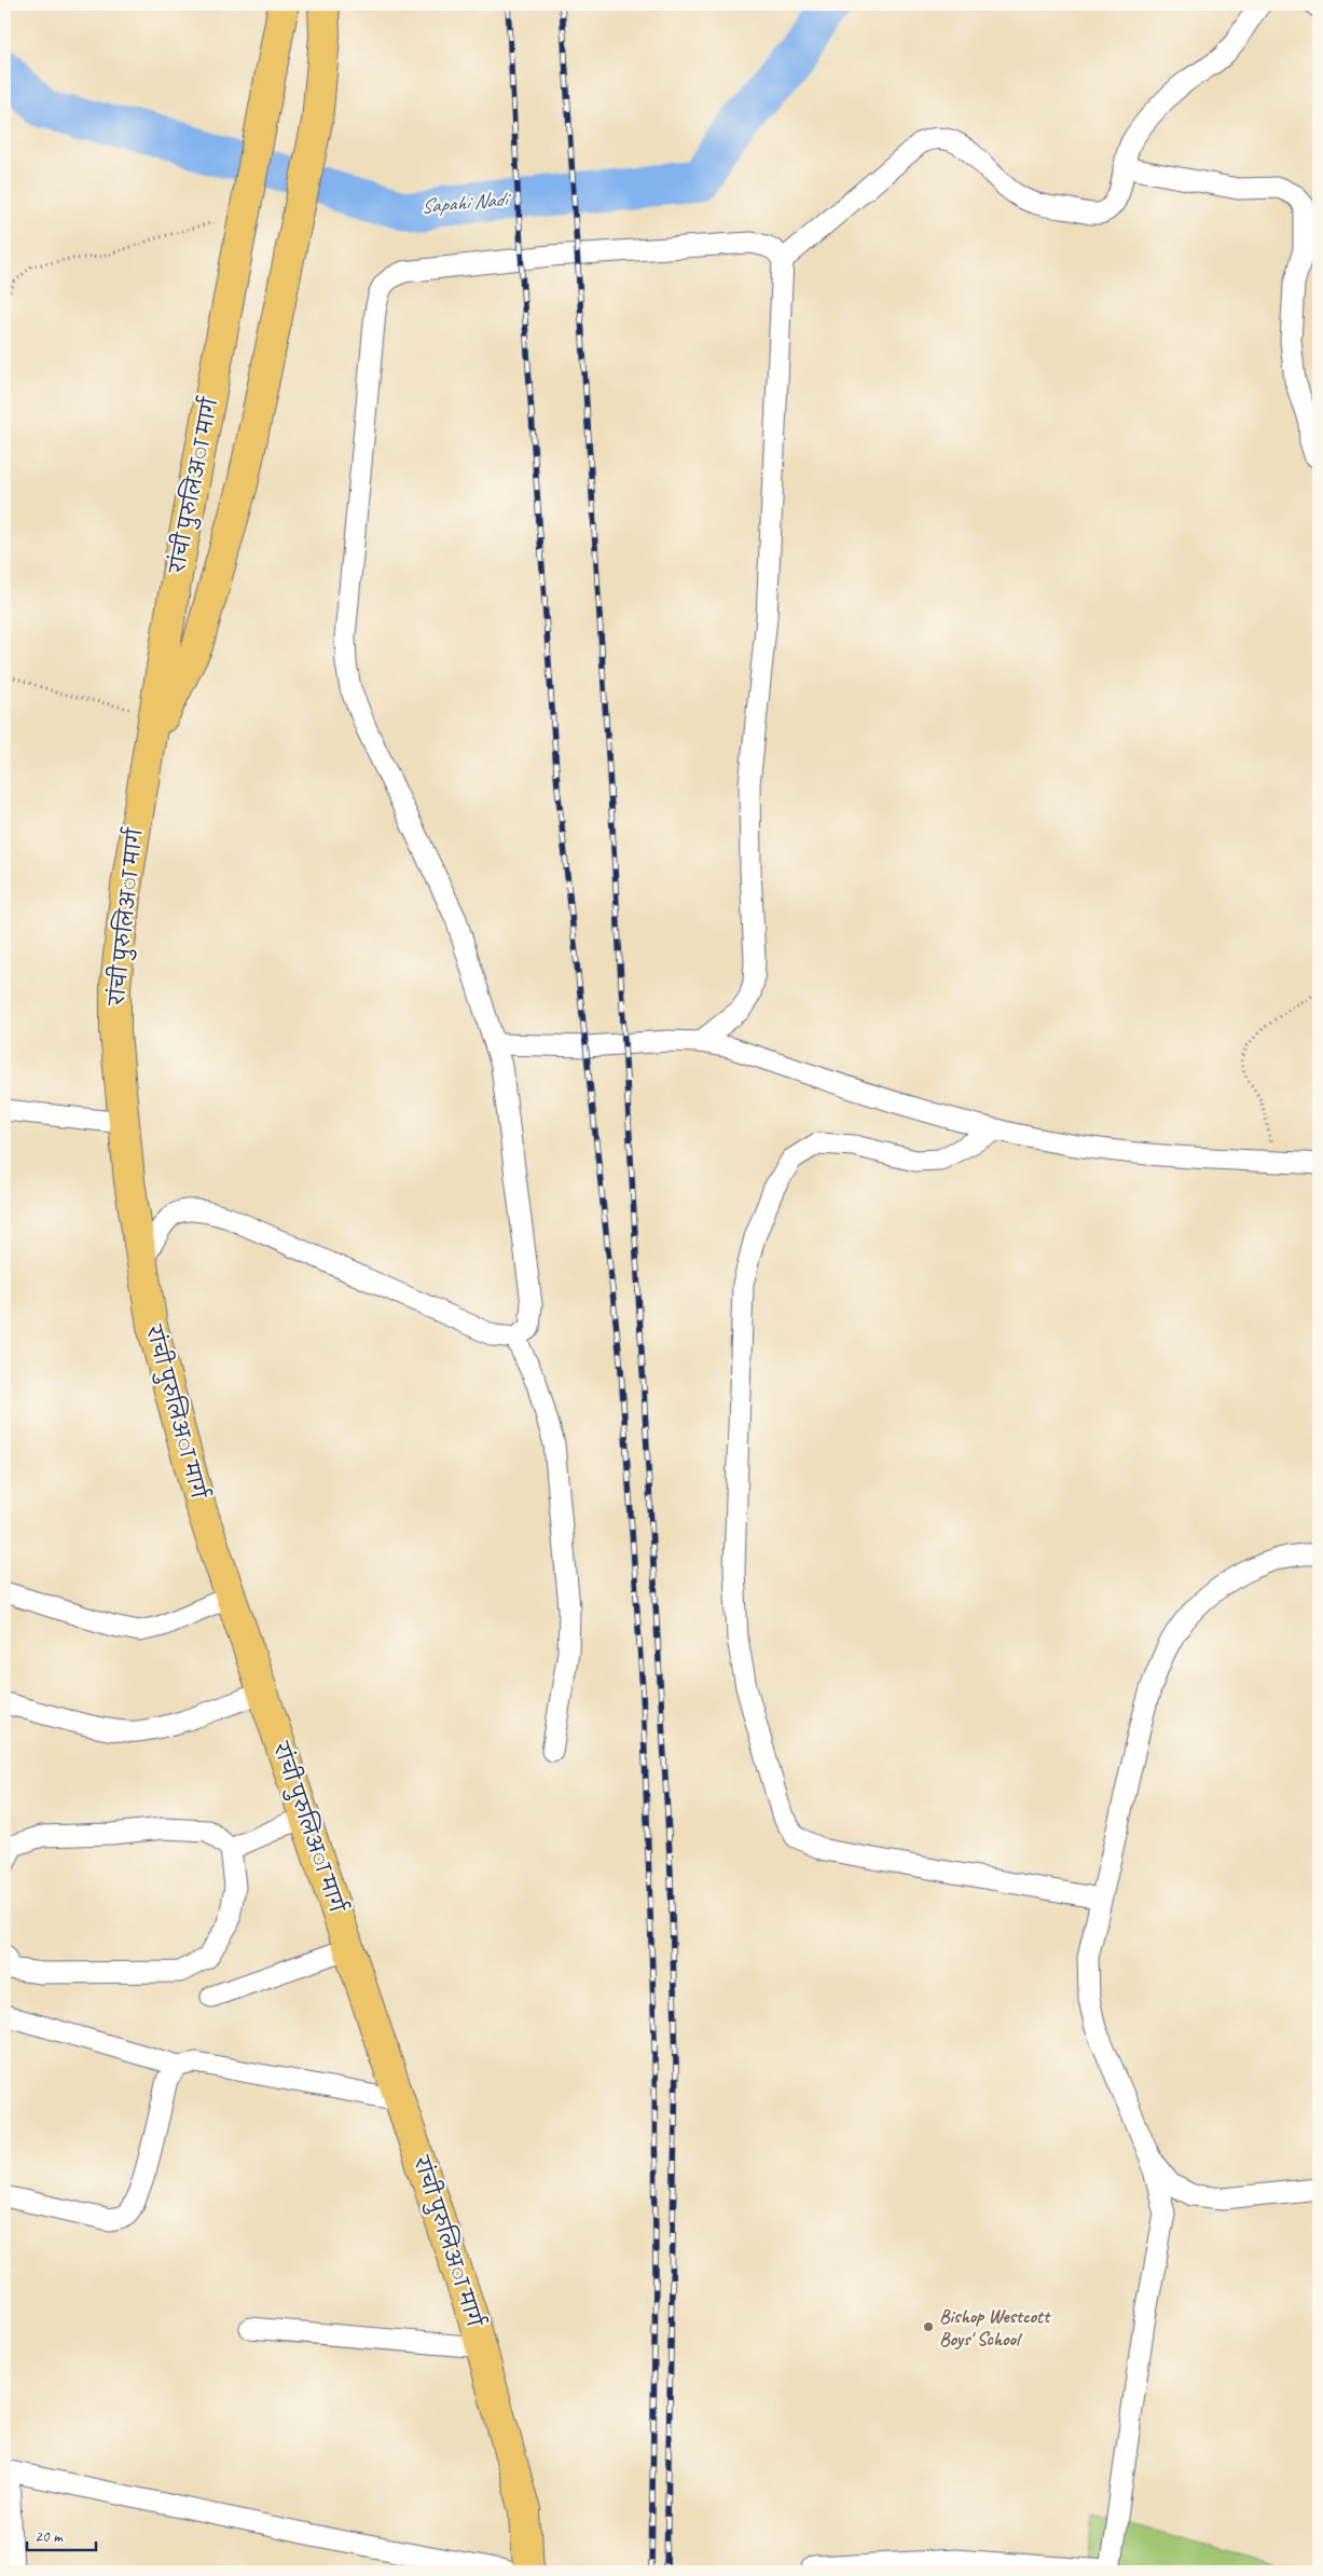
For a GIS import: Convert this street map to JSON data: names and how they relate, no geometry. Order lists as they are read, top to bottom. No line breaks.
{"streets":{"main road":["रांची पुरुलिअा मार्ग"]},"water":["Sapahi Nadi"],"places":["Bishop Westcott Boys' School"],"scale_bar":"20 m"}
